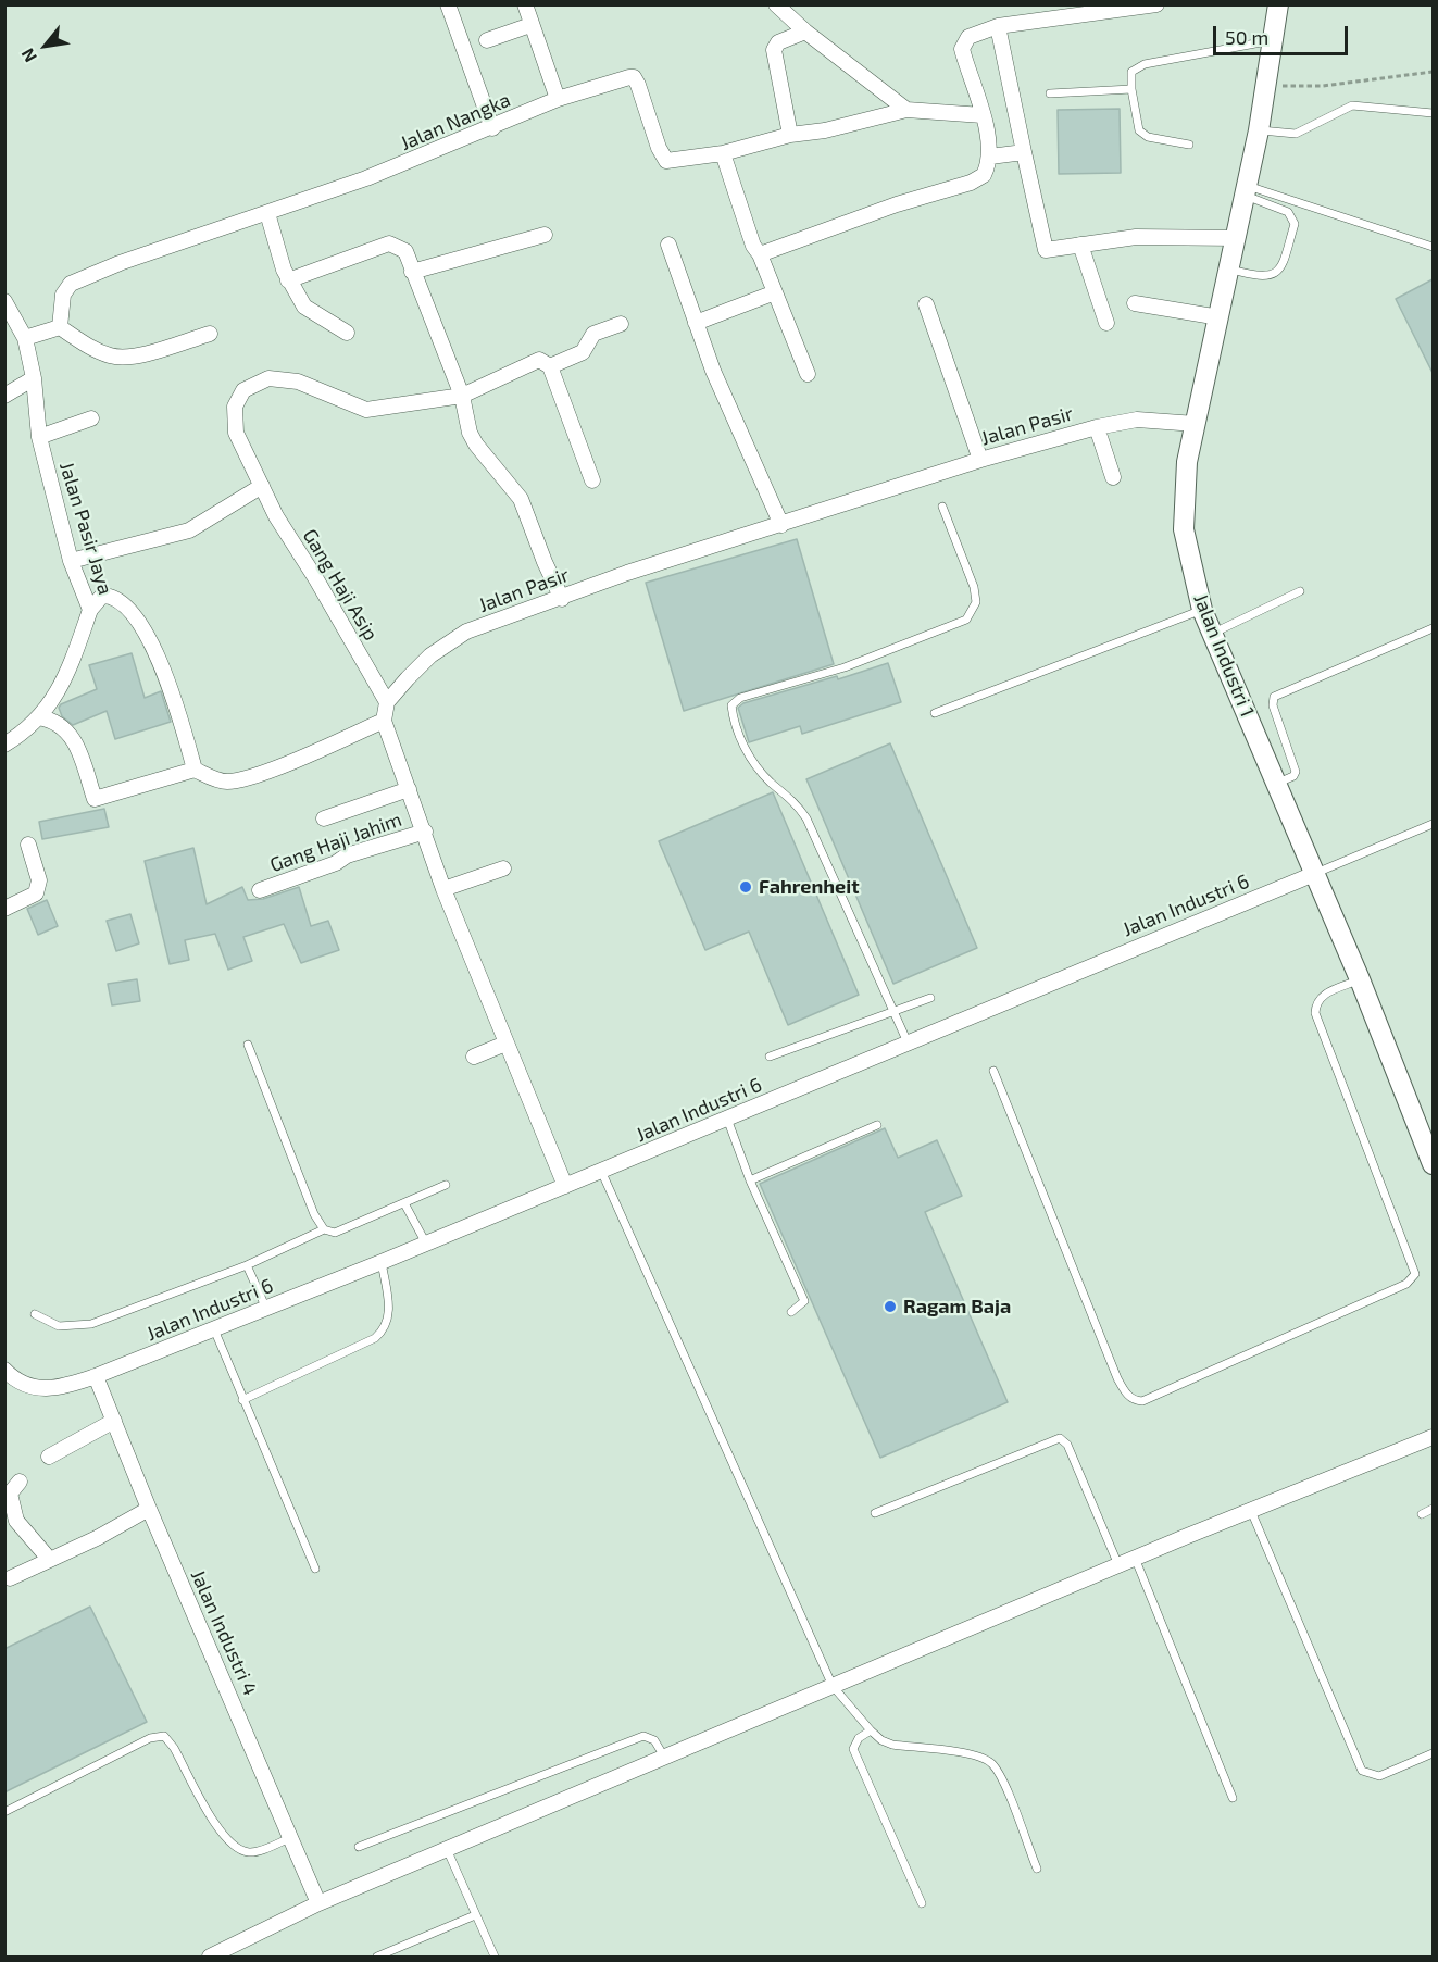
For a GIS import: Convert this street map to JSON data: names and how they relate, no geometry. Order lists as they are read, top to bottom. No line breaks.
{"streets":{"street":["Jalan Nangka","Jalan Pasir","Jalan Pasir Jaya","Gang Haji Asip","Jalan Industri 1","Gang Haji Jahim","Jalan Industri 6","Jalan Industri 4"]},"crossings":[["Jalan Pasir","Gang Haji Asip"],["Jalan Pasir","Jalan Industri 1"],["Jalan Industri 1","Jalan Industri 6"],["Jalan Industri 6","Jalan Industri 4"]],"places":["Fahrenheit","Ragam Baja"],"scale_bar":"50 m","north":"bottom left"}
